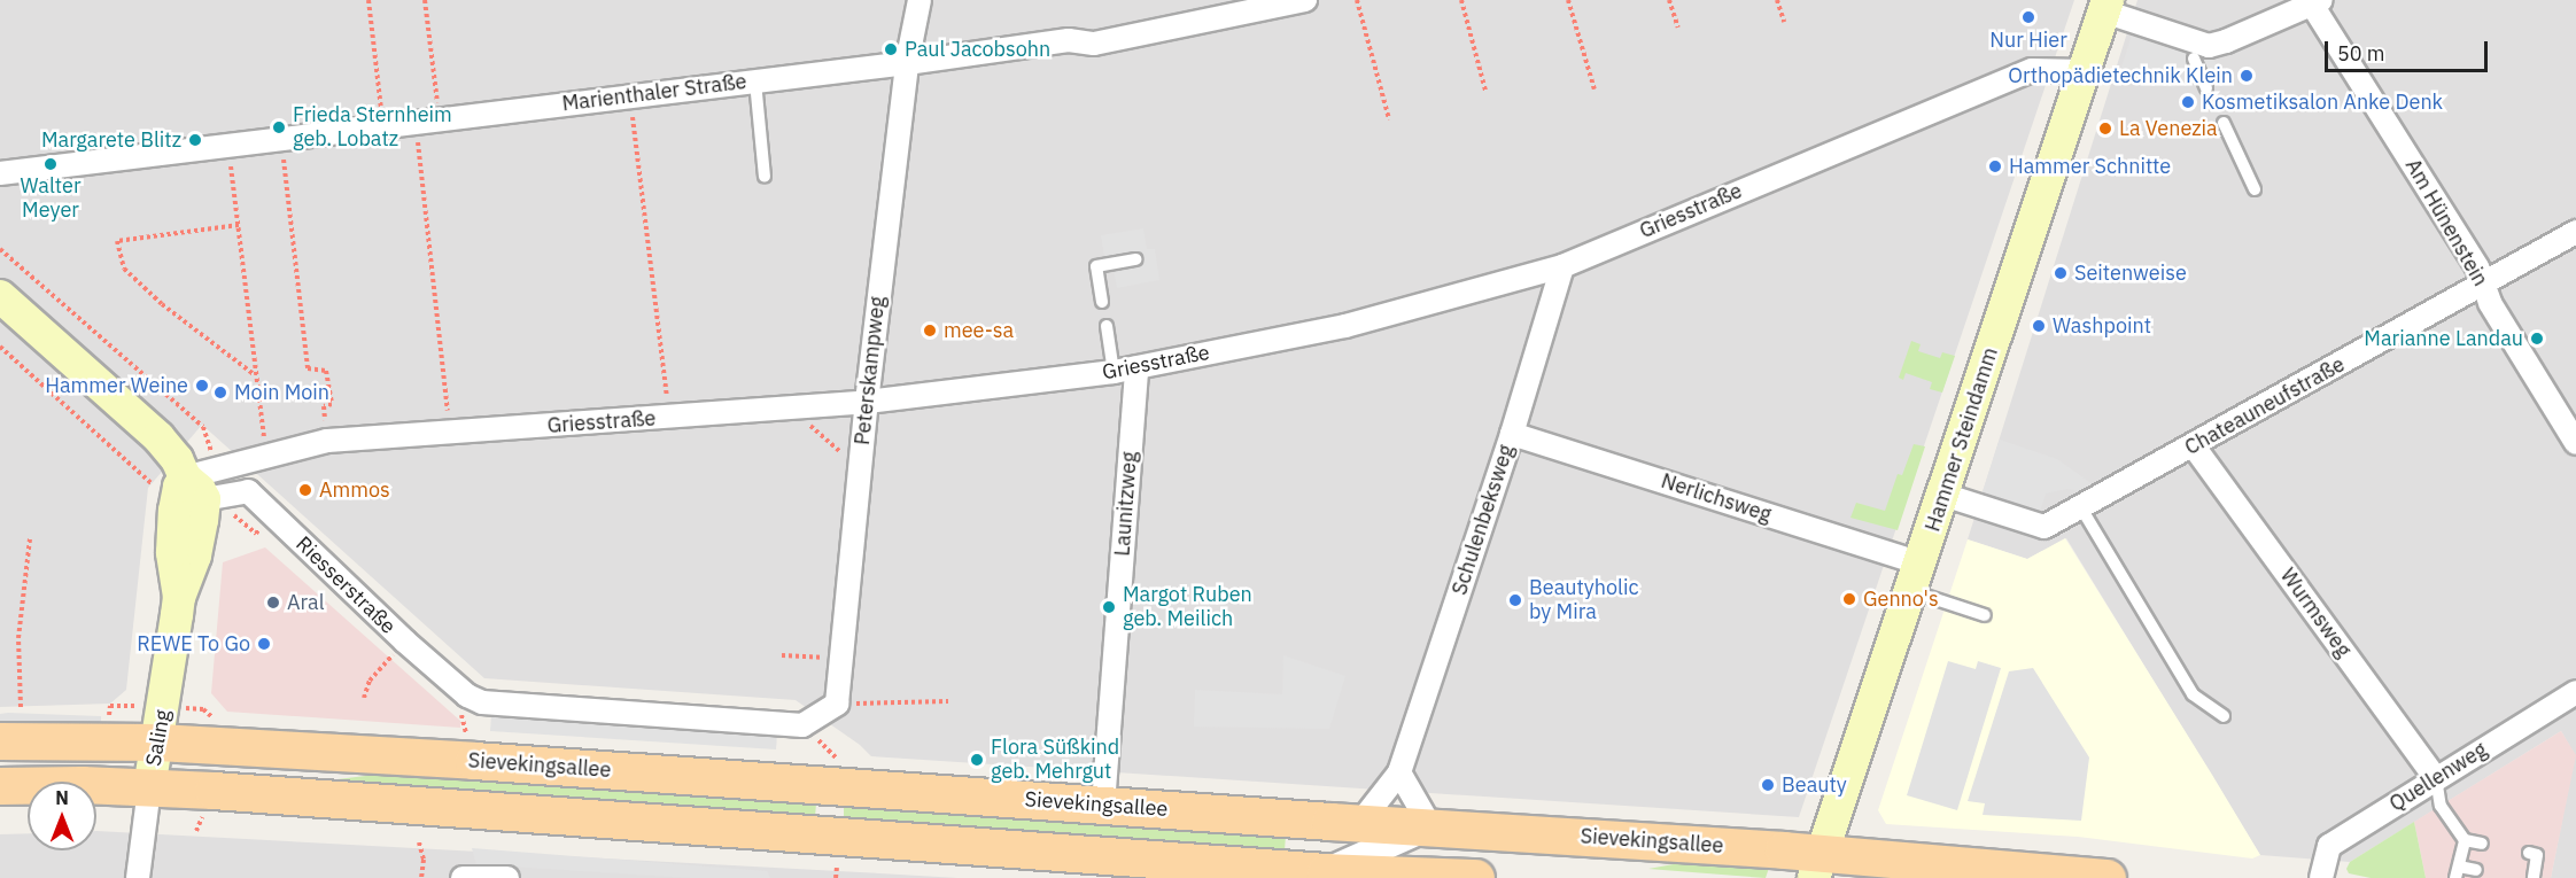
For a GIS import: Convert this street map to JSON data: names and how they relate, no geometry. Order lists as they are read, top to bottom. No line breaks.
{"streets":{"main road":["Hammer Steindamm","Saling","Sievekingsallee"],"street":["Marienthaler Straße","Griesstraße","Am Hünenstein","Peterskampweg","Chateauneufstraße","Nerlichsweg","Launitzweg","Schulenbeksweg","Riesserstraße","Wurmsweg","Quellenweg"]},"crossings":[["Marienthaler Straße","Peterskampweg"],["Griesstraße","Peterskampweg"],["Griesstraße","Hammer Steindamm"],["Griesstraße","Launitzweg"],["Griesstraße","Schulenbeksweg"],["Griesstraße","Saling"],["Am Hünenstein","Chateauneufstraße"],["Peterskampweg","Riesserstraße"],["Chateauneufstraße","Hammer Steindamm"],["Chateauneufstraße","Wurmsweg"],["Hammer Steindamm","Nerlichsweg"],["Hammer Steindamm","Sievekingsallee"],["Nerlichsweg","Schulenbeksweg"],["Launitzweg","Sievekingsallee"],["Schulenbeksweg","Sievekingsallee"],["Wurmsweg","Quellenweg"],["Saling","Sievekingsallee"]],"places":["Nur Hier","Paul Jacobsohn","Orthopädietechnik Klein","Kosmetiksalon Anke Denk","Frieda Sternheim geb. Lobatz","La Venezia","Margarete Blitz","Walter Meyer","Hammer Schnitte","Seitenweise","Washpoint","mee-sa","Marianne Landau","Hammer Weine","Moin Moin","Ammos","Genno's","Beautyholic by Mira","Aral","Margot Ruben geb. Meilich","REWE To Go","Flora Süßkind geb. Mehrgut","Beauty"],"scale_bar":"50 m","north":"top"}
